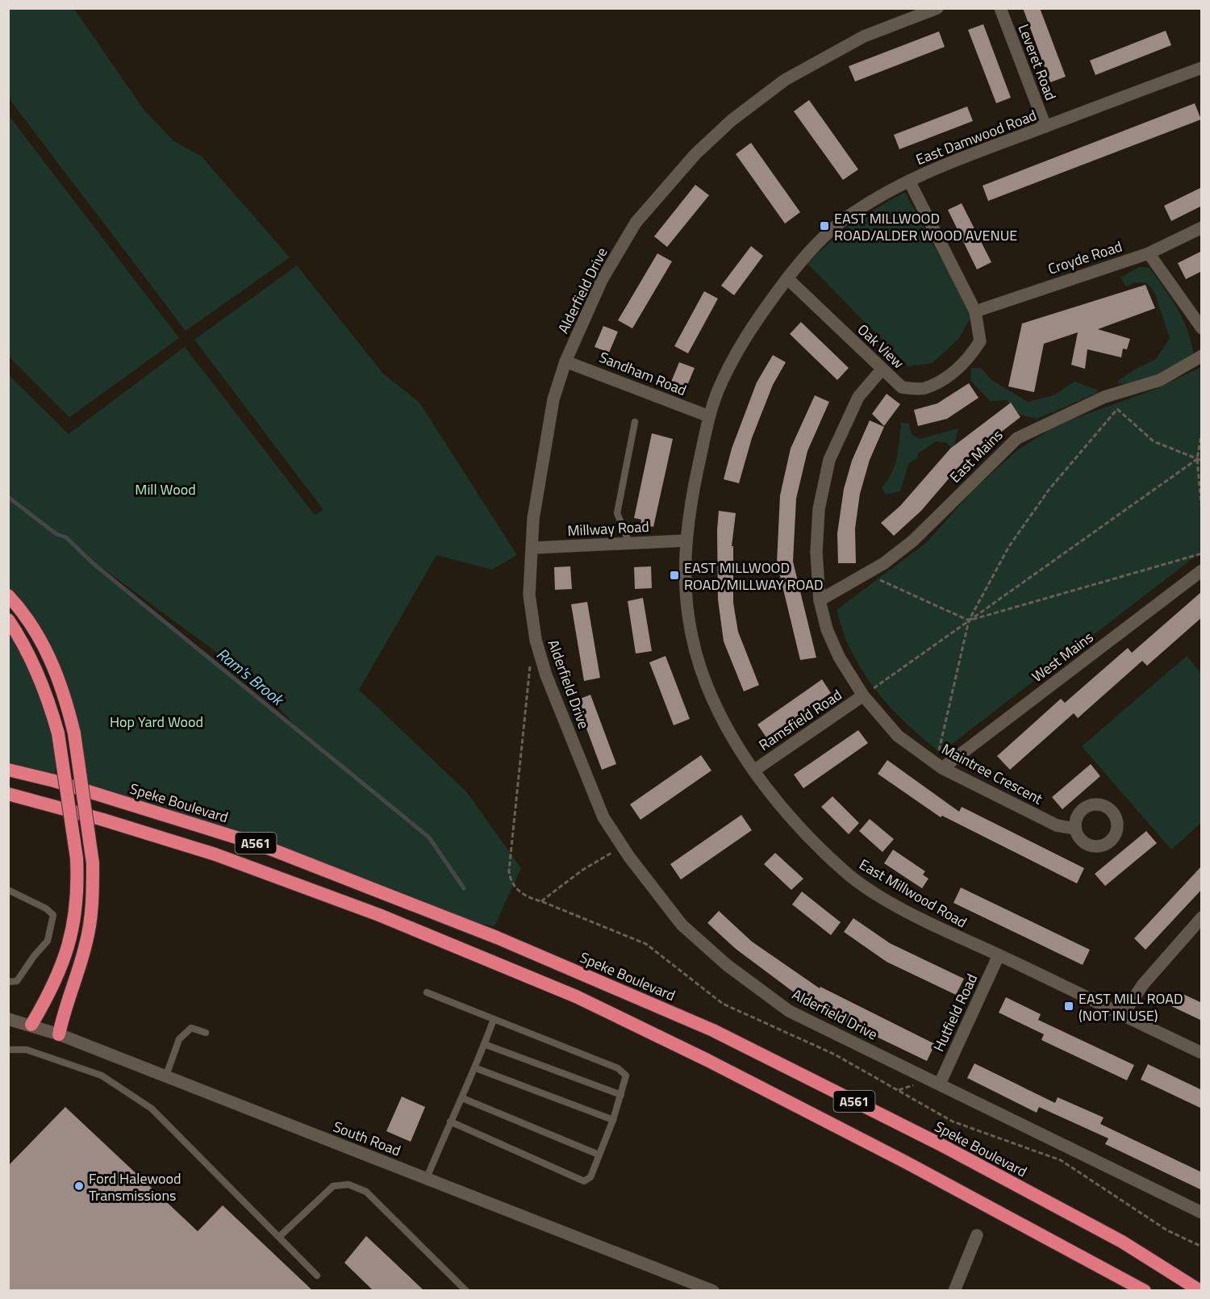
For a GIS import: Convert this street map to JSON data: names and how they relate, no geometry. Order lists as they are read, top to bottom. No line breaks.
{"streets":{"highway":["Speke Boulevard","A561"],"street":["Leveret Road","East Damwood Road","Croyde Road","Alderfield Drive","Oak View","Sandham Road","East Mains","Millway Road","West Mains","Ramsfield Road","Maintree Crescent","East Millwood Road","Hutfield Road","South Road"]},"crossings":[["Leveret Road","East Damwood Road"],["East Damwood Road","Oak View"],["East Damwood Road","East Millwood Road"],["Croyde Road","Oak View"],["Alderfield Drive","Sandham Road"],["Alderfield Drive","Millway Road"],["Alderfield Drive","Hutfield Road"],["Oak View","Maintree Crescent"],["Oak View","East Millwood Road"],["Sandham Road","East Millwood Road"],["East Mains","Maintree Crescent"],["Millway Road","East Millwood Road"],["West Mains","Maintree Crescent"],["Ramsfield Road","Maintree Crescent"],["Ramsfield Road","East Millwood Road"],["East Millwood Road","Hutfield Road"]],"water":["Ram's Brook"],"parks":["Mill Wood","Hop Yard Wood"],"places":{"transit":["EAST MILLWOOD ROAD/ALDER WOOD AVENUE","EAST MILLWOOD ROAD/MILLWAY ROAD","EAST MILL ROAD (NOT IN USE)"],"other":["Ford Halewood Transmissions"]}}
